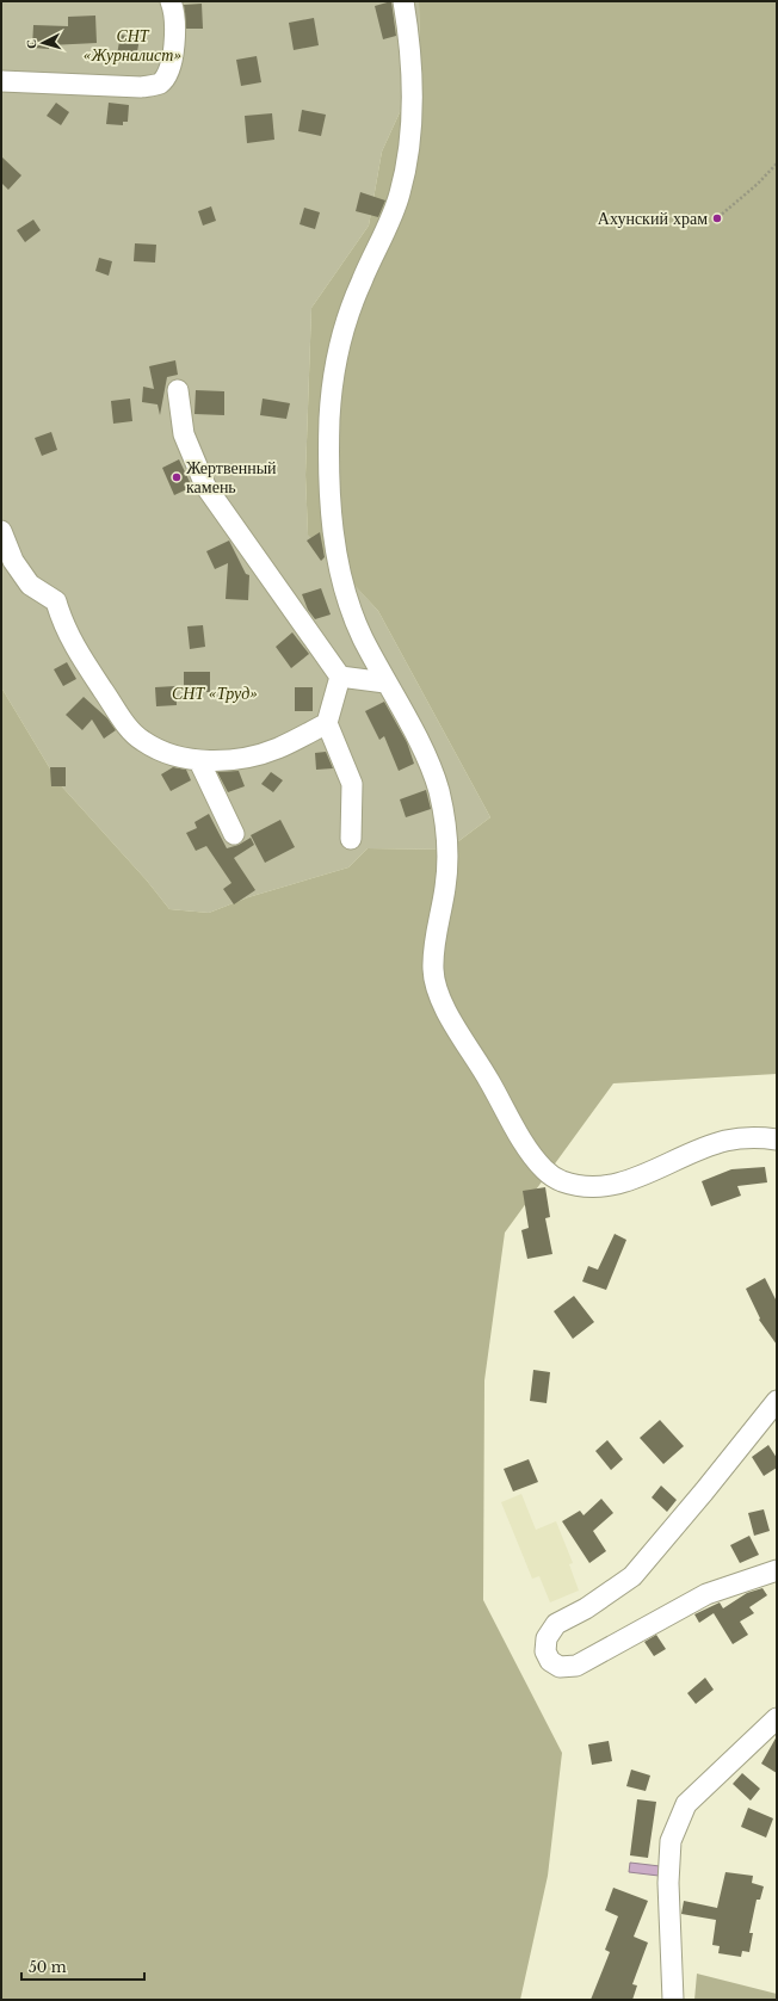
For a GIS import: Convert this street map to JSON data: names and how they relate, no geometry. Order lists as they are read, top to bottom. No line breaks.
{"parks":["СНТ «Журналист»","СНТ «Труд»"],"places":["Ахунский храм","Жертвенный камень"],"scale_bar":"50 m","north":"left"}
